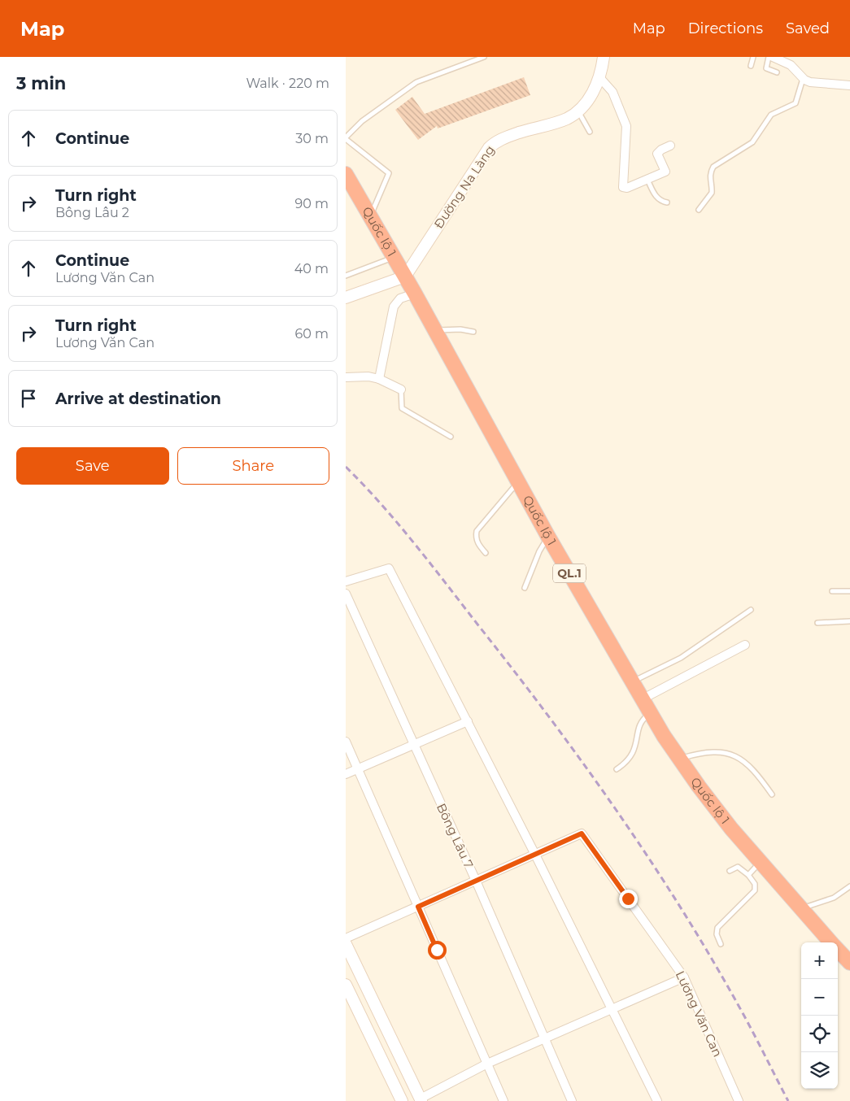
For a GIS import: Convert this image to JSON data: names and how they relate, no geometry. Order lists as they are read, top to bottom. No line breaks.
{"streets":{"highway":["Quốc lộ 1","QL.1"],"main road":["Đường Na Làng"],"street":["Bông Lâu 7","Lương Văn Can"]},"crossings":[["Đường Na Làng","Quốc lộ 1"]],"page":{"header":"Map","nav":["Map","Directions","Saved"],"heading":["3 min","Walk · 220 m"],"list":[["Continue","30 m"],["Turn right","Bông Lâu 2","90 m"],["Continue","Lương Văn Can","40 m"],["Turn right","Lương Văn Can","60 m"],"Arrive at destination"],"buttons":["Save","Share"],"map_buttons":["+","−"]}}
